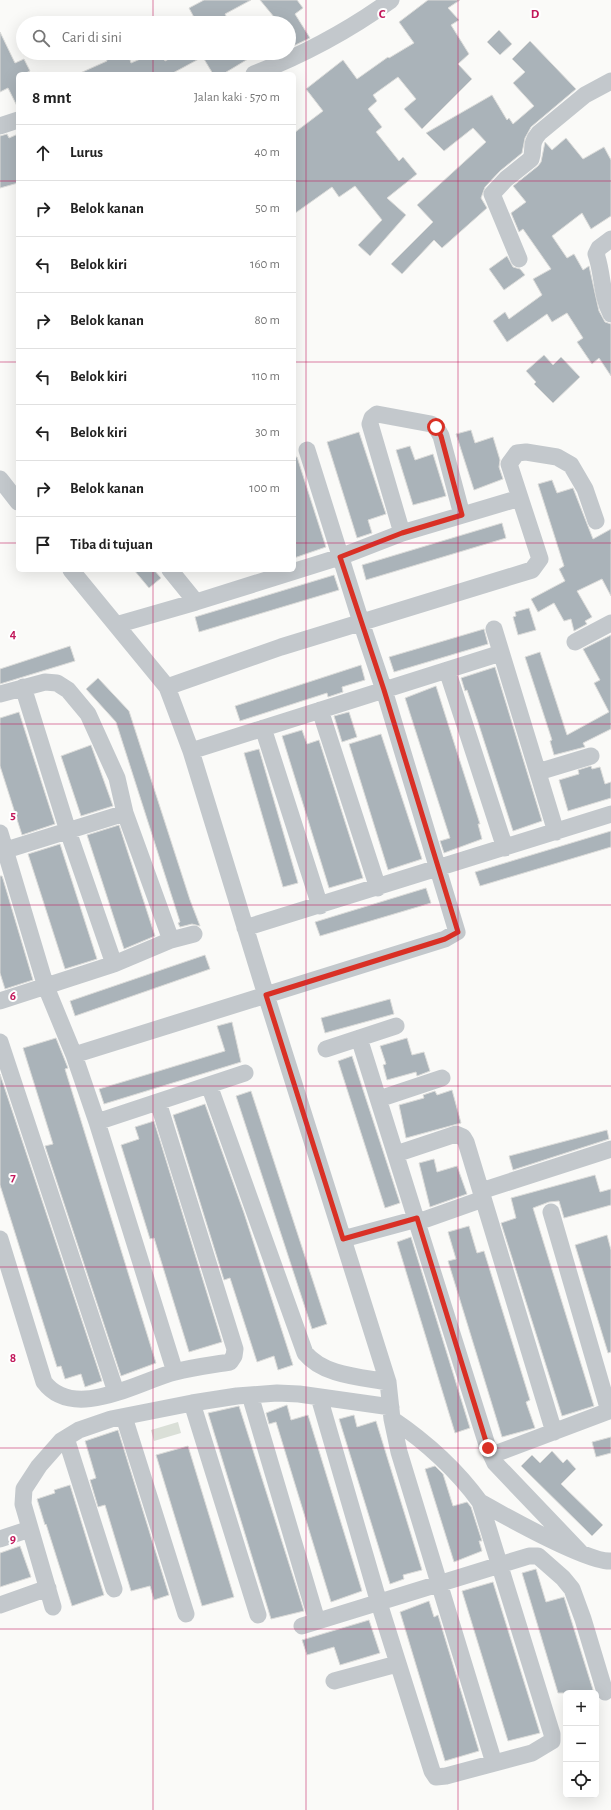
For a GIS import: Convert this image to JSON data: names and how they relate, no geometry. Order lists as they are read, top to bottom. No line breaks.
{"page":{"search":"Cari di sini","heading":["8 mnt","Jalan kaki · 570 m"],"list":[["Lurus","40 m"],["Belok kanan","50 m"],["Belok kiri","160 m"],["Belok kanan","80 m"],["Belok kiri","110 m"],["Belok kiri","30 m"],["Belok kanan","100 m"],"Tiba di tujuan"],"map_buttons":["+","−"]},"grid":{"columns":["C","D"],"rows":["4","5","6","7","8","9"]}}
